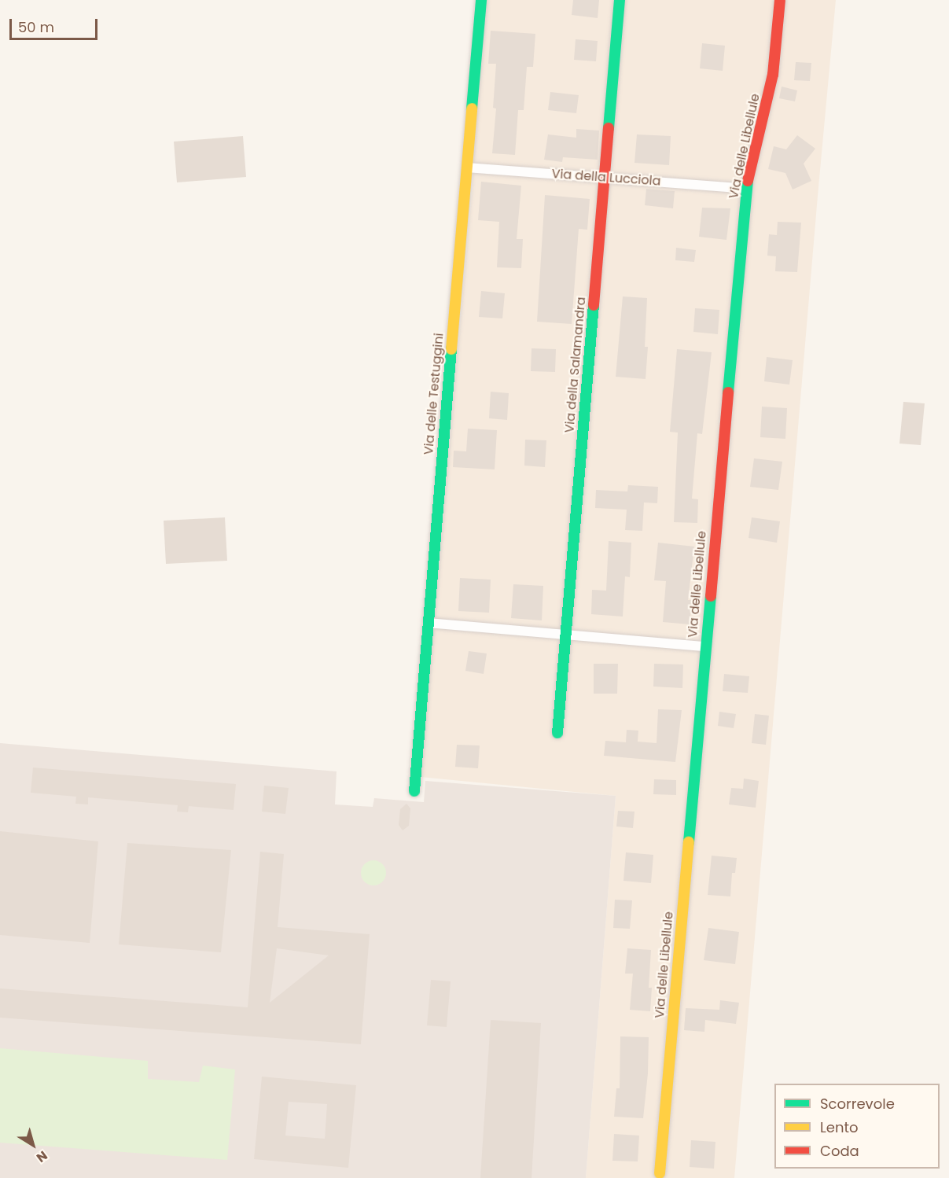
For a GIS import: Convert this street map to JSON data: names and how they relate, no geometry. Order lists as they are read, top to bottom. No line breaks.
{"streets":{"street":["Via delle Libellule","Via della Lucciola","Via della Salamandra","Via delle Testuggini"]},"crossings":[["Via delle Libellule","Via della Lucciola"],["Via della Lucciola","Via della Salamandra"],["Via della Lucciola","Via delle Testuggini"]],"legend":["Scorrevole","Lento","Coda"],"scale_bar":"50 m","north":"bottom right"}
